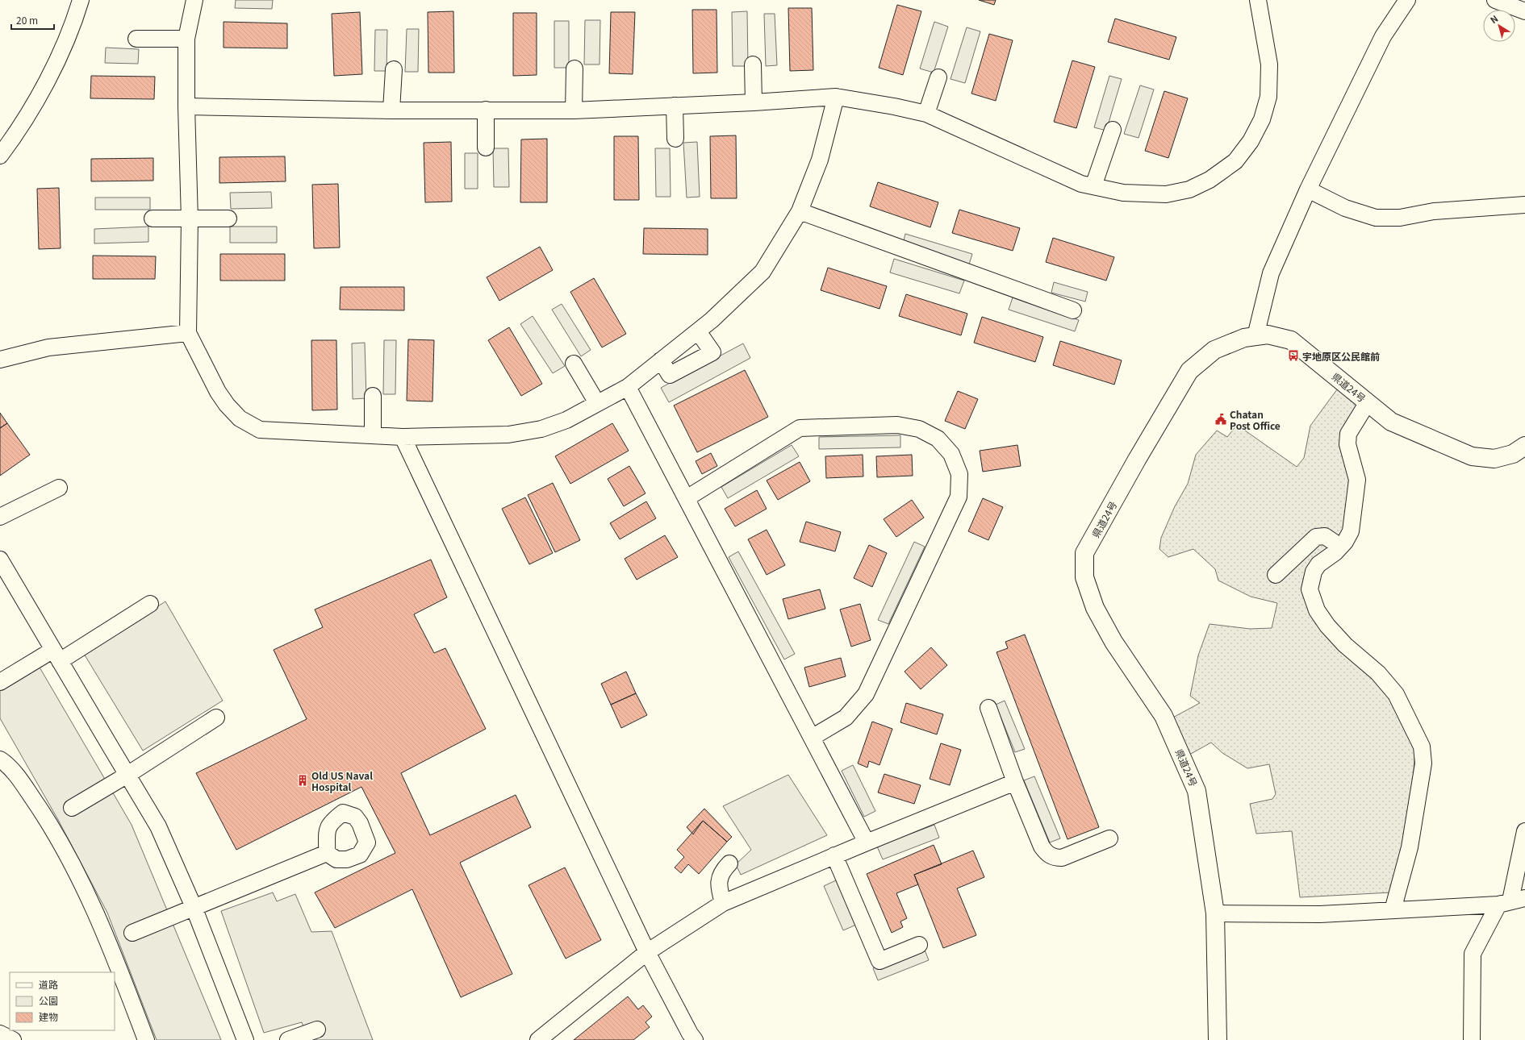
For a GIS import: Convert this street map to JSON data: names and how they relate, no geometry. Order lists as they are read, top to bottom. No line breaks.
{"streets":{"main road":["県道24号"]},"places":{"bus stop":["宇地原区公民館前"],"public building":["Chatan Post Office"],"building":["Old US Naval Hospital"]},"legend":["道路","公園","建物"],"scale_bar":"20 m","north":"top left"}
